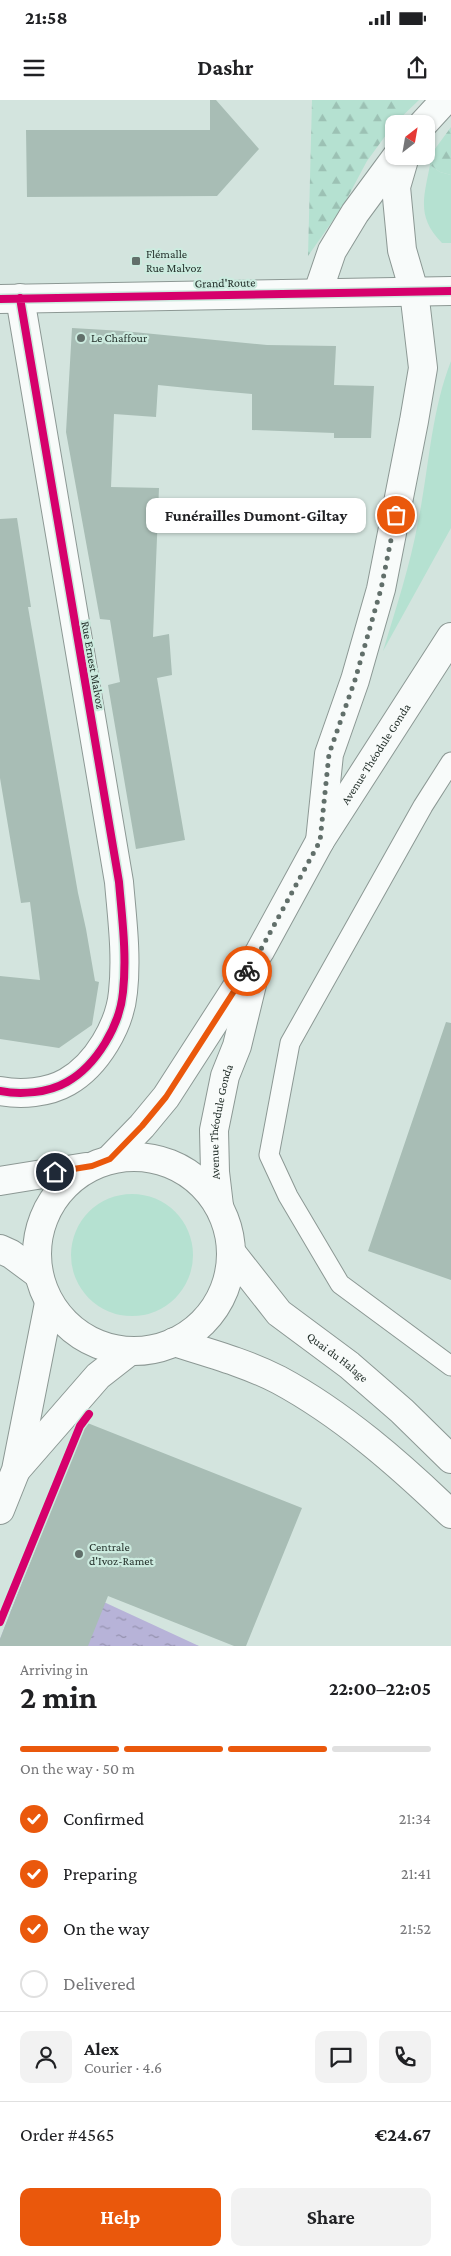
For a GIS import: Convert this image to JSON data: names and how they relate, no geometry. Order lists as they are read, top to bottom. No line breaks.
{"streets":{"main road":["Grand'Route","Rue Ernest Malvoz","Avenue Théodule Gonda","Quai du Halage"]},"crossings":[["Grand'Route","Rue Ernest Malvoz"]],"places":{"transit":["Flémalle Rue Malvoz"],"other":["Le Chaffour","Funérailles Dumont-Giltay","Centrale d'Ivoz-Ramet"]},"north":"top right","page":{"status":"21:58","header":"Dashr","bubble":"Funérailles Dumont-Giltay","heading":["2 min","Arriving in","22:00–22:05"],"panel":["Alex","Courier · 4.6","Order #4565","€24.67"],"bar":"On the way · 50 m","list":[["Confirmed","21:34"],["Preparing","21:41"],["On the way","21:52"],"Delivered"],"buttons":["Help","Share"]}}
